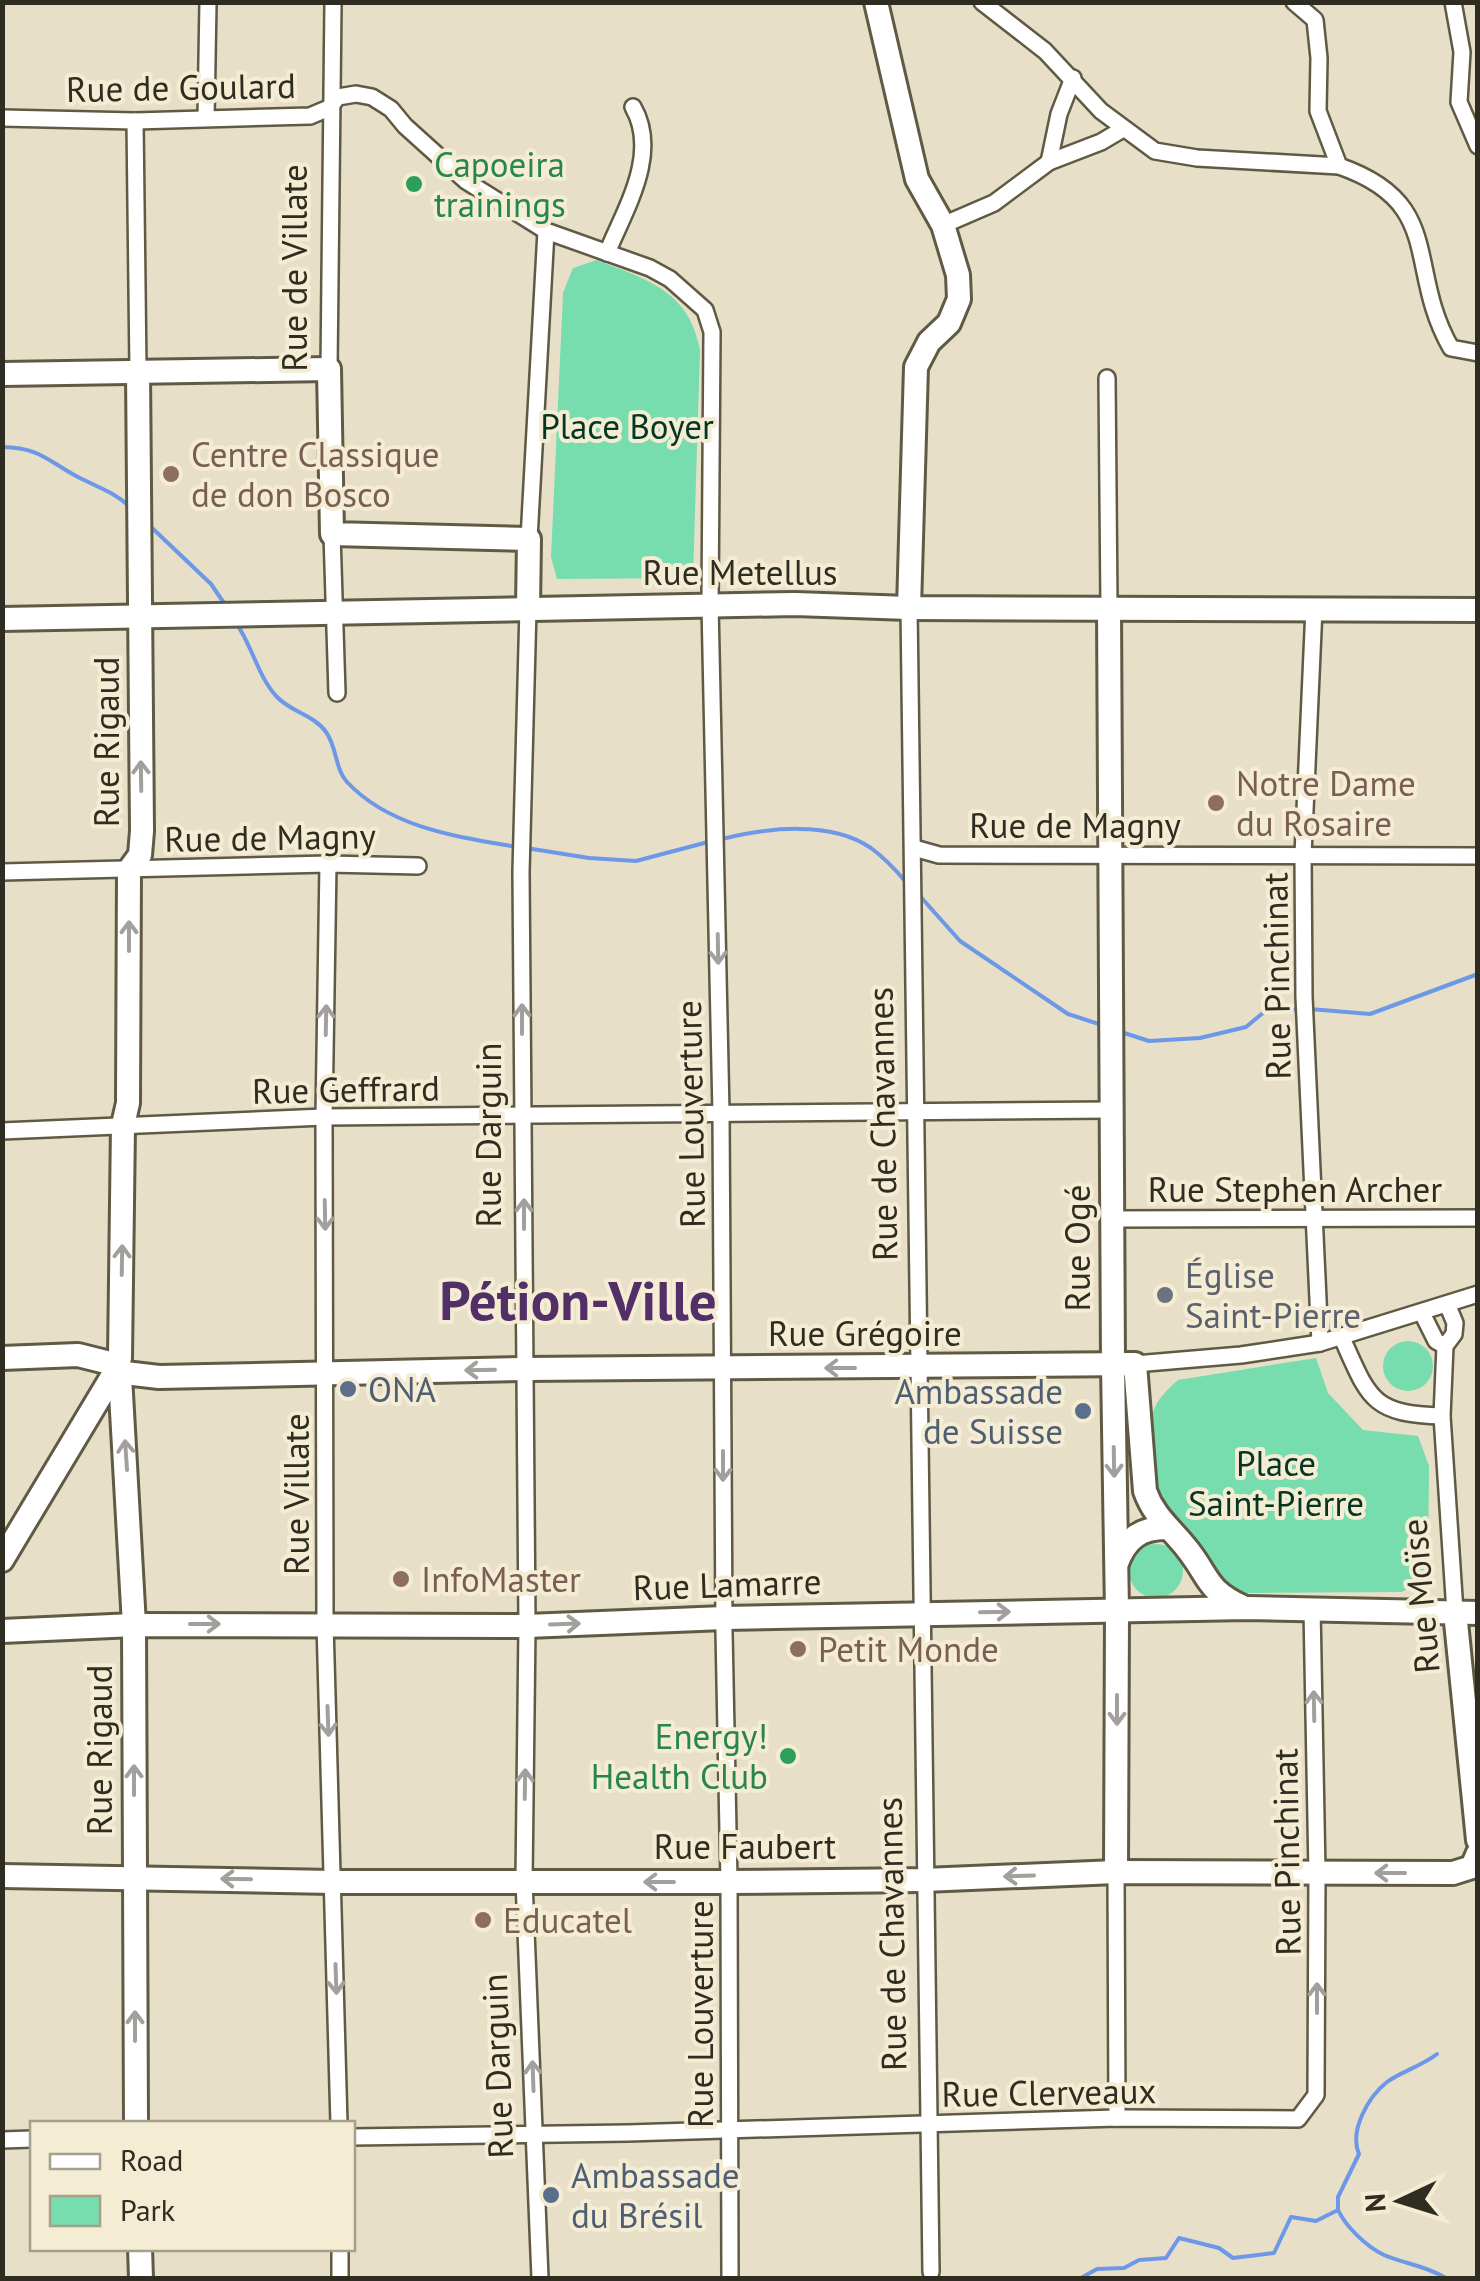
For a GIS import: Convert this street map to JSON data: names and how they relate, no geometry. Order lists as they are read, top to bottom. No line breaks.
{"streets":{"street":["Rue de Goulard","Rue de Villate","Rue Metellus","Rue Rigaud","Rue de Magny","Rue Pinchinat","Rue Geffrard","Rue Louverture","Rue de Chavannes","Rue Darguin","Rue Stephen Archer","Rue Ogé","Rue Grégoire","Rue Villate","Rue Lamarre","Rue Moïse","Rue Faubert","Rue Clerveaux"]},"crossings":[["Rue de Goulard","Rue de Villate"],["Rue de Goulard","Rue Rigaud"],["Rue de Goulard","Rue Louverture"],["Rue de Goulard","Rue Darguin"],["Rue Metellus","Rue Rigaud"],["Rue Metellus","Rue Pinchinat"],["Rue Metellus","Rue Louverture"],["Rue Metellus","Rue de Chavannes"],["Rue Metellus","Rue Darguin"],["Rue Metellus","Rue Ogé"],["Rue Rigaud","Rue de Magny"],["Rue Rigaud","Rue Geffrard"],["Rue Rigaud","Rue Grégoire"],["Rue Rigaud","Rue Lamarre"],["Rue Rigaud","Rue Faubert"],["Rue de Magny","Rue Pinchinat"],["Rue de Magny","Rue de Chavannes"],["Rue de Magny","Rue Ogé"],["Rue de Magny","Rue Villate"],["Rue Pinchinat","Rue Stephen Archer"],["Rue Pinchinat","Rue Grégoire"],["Rue Pinchinat","Rue Lamarre"],["Rue Pinchinat","Rue Faubert"],["Rue Pinchinat","Rue Clerveaux"],["Rue Geffrard","Rue Louverture"],["Rue Geffrard","Rue de Chavannes"],["Rue Geffrard","Rue Darguin"],["Rue Geffrard","Rue Ogé"],["Rue Geffrard","Rue Villate"],["Rue Louverture","Rue Grégoire"],["Rue Louverture","Rue Lamarre"],["Rue Louverture","Rue Faubert"],["Rue Louverture","Rue Clerveaux"],["Rue de Chavannes","Rue Grégoire"],["Rue de Chavannes","Rue Lamarre"],["Rue de Chavannes","Rue Faubert"],["Rue de Chavannes","Rue Clerveaux"],["Rue Darguin","Rue Grégoire"],["Rue Darguin","Rue Lamarre"],["Rue Darguin","Rue Faubert"],["Rue Darguin","Rue Clerveaux"],["Rue Stephen Archer","Rue Ogé"],["Rue Ogé","Rue Grégoire"],["Rue Ogé","Rue Lamarre"],["Rue Ogé","Rue Faubert"],["Rue Ogé","Rue Clerveaux"],["Rue Grégoire","Rue Villate"],["Rue Grégoire","Rue Moïse"],["Rue Villate","Rue Lamarre"],["Rue Villate","Rue Faubert"],["Rue Lamarre","Rue Moïse"]],"one_way":["Rue Rigaud","Rue Pinchinat","Rue Louverture","Rue Darguin","Rue Lamarre","Rue Faubert"],"districts":["Pétion-Ville"],"parks":["Place Boyer","Place Saint-Pierre"],"places":["Capoeira trainings","Centre Classique de don Bosco","Notre Dame du Rosaire","Église Saint-Pierre","ONA","Ambassade de Suisse","InfoMaster","Petit Monde","Energy! Health Club","Educatel","Ambassade du Brésil"],"legend":["Road","Park"],"north":"left"}
